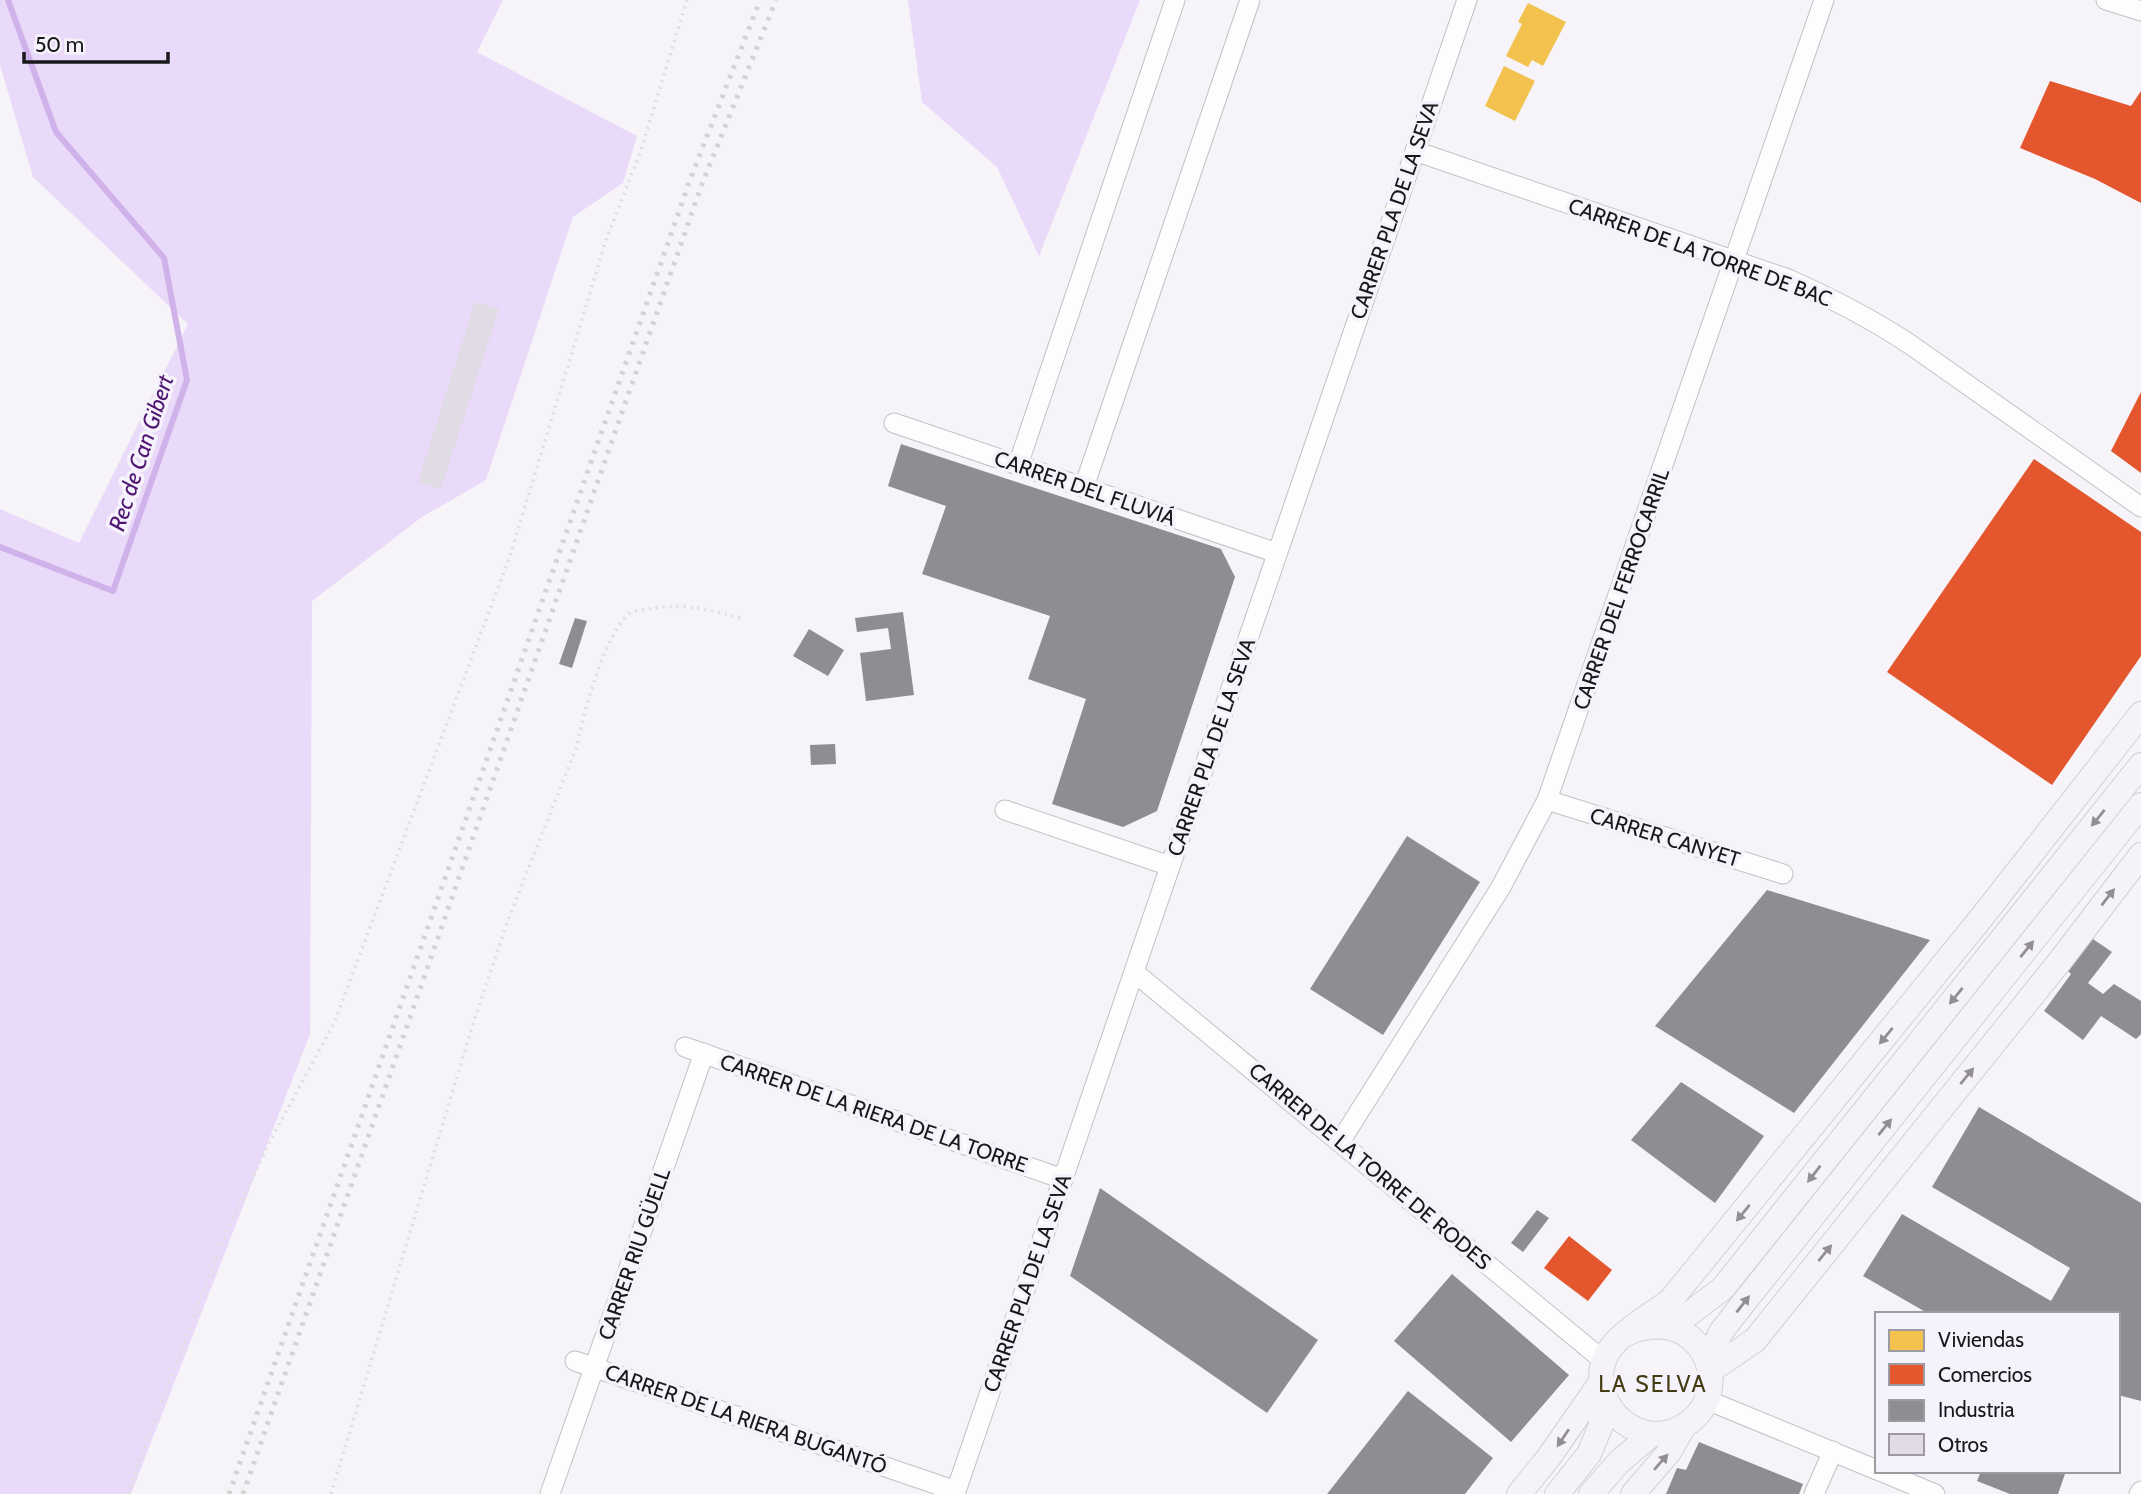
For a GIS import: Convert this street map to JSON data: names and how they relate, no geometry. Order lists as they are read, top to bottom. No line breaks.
{"streets":{"street":["CARRER PLA DE LA SEVA","CARRER DE LA TORRE DE BAC","CARRER DEL FLUVIÁ","CARRER DEL FERROCARRIL","CARRER CANYET","CARRER DE LA RIERA DE LA TORRE","CARRER DE LA TORRE DE RODES","CARRER RIU GÜELL","CARRER DE LA RIERA BUGANTÓ"]},"crossings":[["CARRER PLA DE LA SEVA","CARRER DE LA TORRE DE BAC"],["CARRER PLA DE LA SEVA","CARRER DEL FLUVIÁ"],["CARRER PLA DE LA SEVA","CARRER DE LA RIERA DE LA TORRE"],["CARRER PLA DE LA SEVA","CARRER DE LA TORRE DE RODES"],["CARRER PLA DE LA SEVA","CARRER DE LA RIERA BUGANTÓ"],["CARRER DE LA TORRE DE BAC","CARRER DEL FERROCARRIL"],["CARRER DEL FERROCARRIL","CARRER CANYET"],["CARRER DEL FERROCARRIL","CARRER DE LA TORRE DE RODES"],["CARRER DE LA RIERA DE LA TORRE","CARRER RIU GÜELL"],["CARRER RIU GÜELL","CARRER DE LA RIERA BUGANTÓ"]],"districts":["LA SELVA"],"water":["Rec de Can Gibert"],"legend":["Viviendas","Comercios","Industria","Otros"],"scale_bar":"50 m"}
